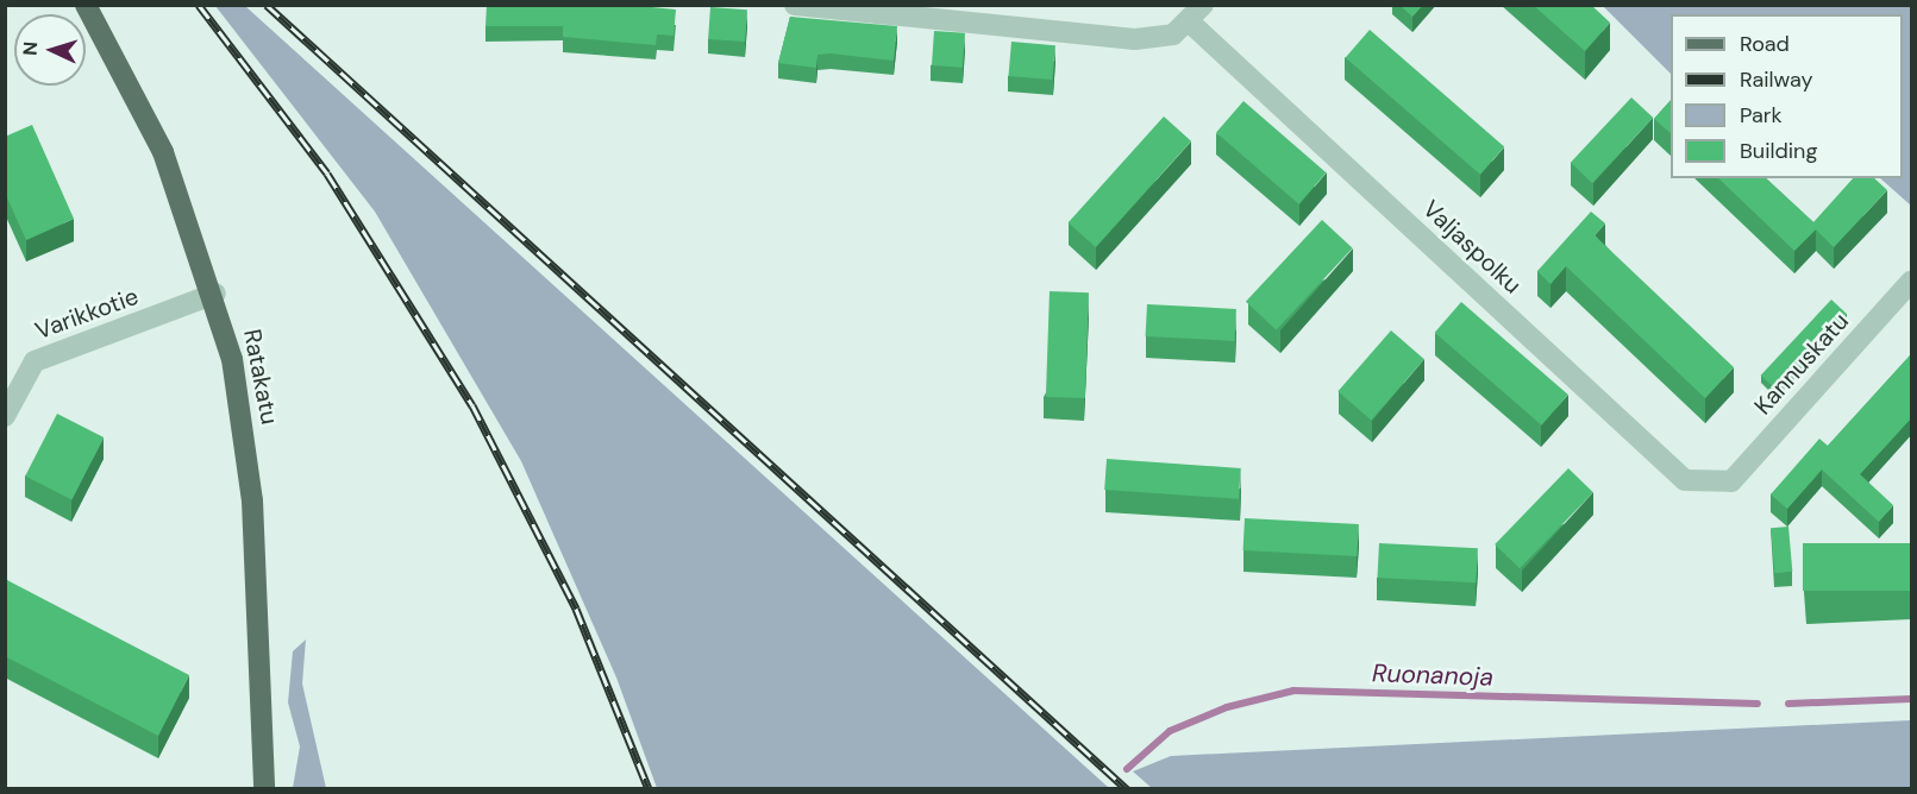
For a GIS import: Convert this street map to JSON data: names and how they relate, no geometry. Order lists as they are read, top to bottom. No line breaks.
{"streets":{"main road":["Ratakatu"],"street":["Valjaspolku","Varikkotie","Kannuskatu"]},"crossings":[["Valjaspolku","Kannuskatu"],["Varikkotie","Ratakatu"]],"water":["Ruonanoja"],"legend":["Road","Railway","Park","Building"],"north":"left"}
